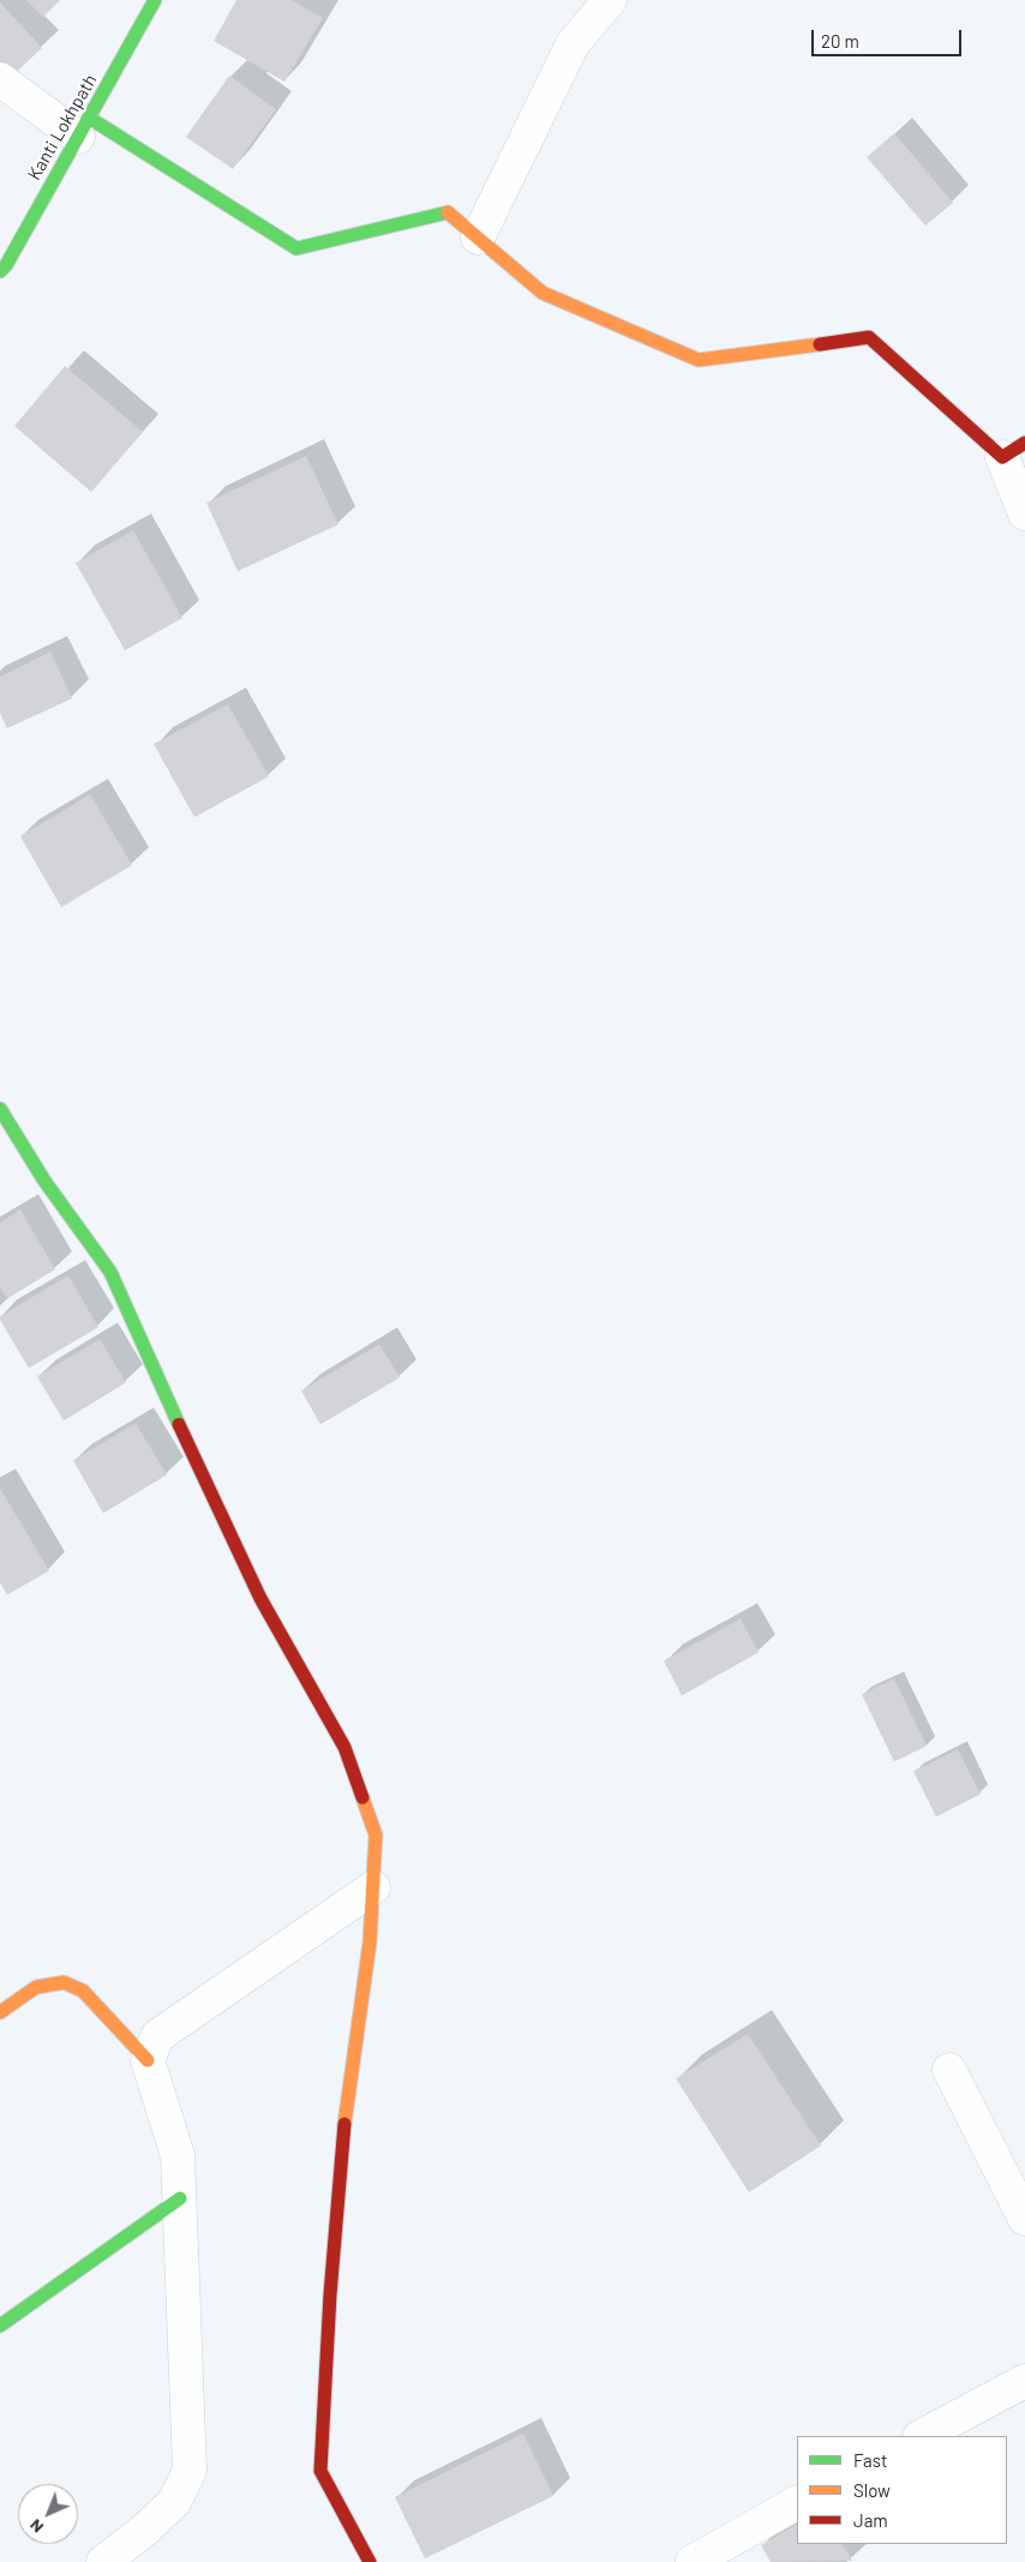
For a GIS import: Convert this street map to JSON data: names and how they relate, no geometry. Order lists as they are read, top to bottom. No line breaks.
{"streets":{"street":["Kanti Lokhpath"]},"legend":["Fast","Slow","Jam"],"scale_bar":"20 m","north":"bottom left"}
